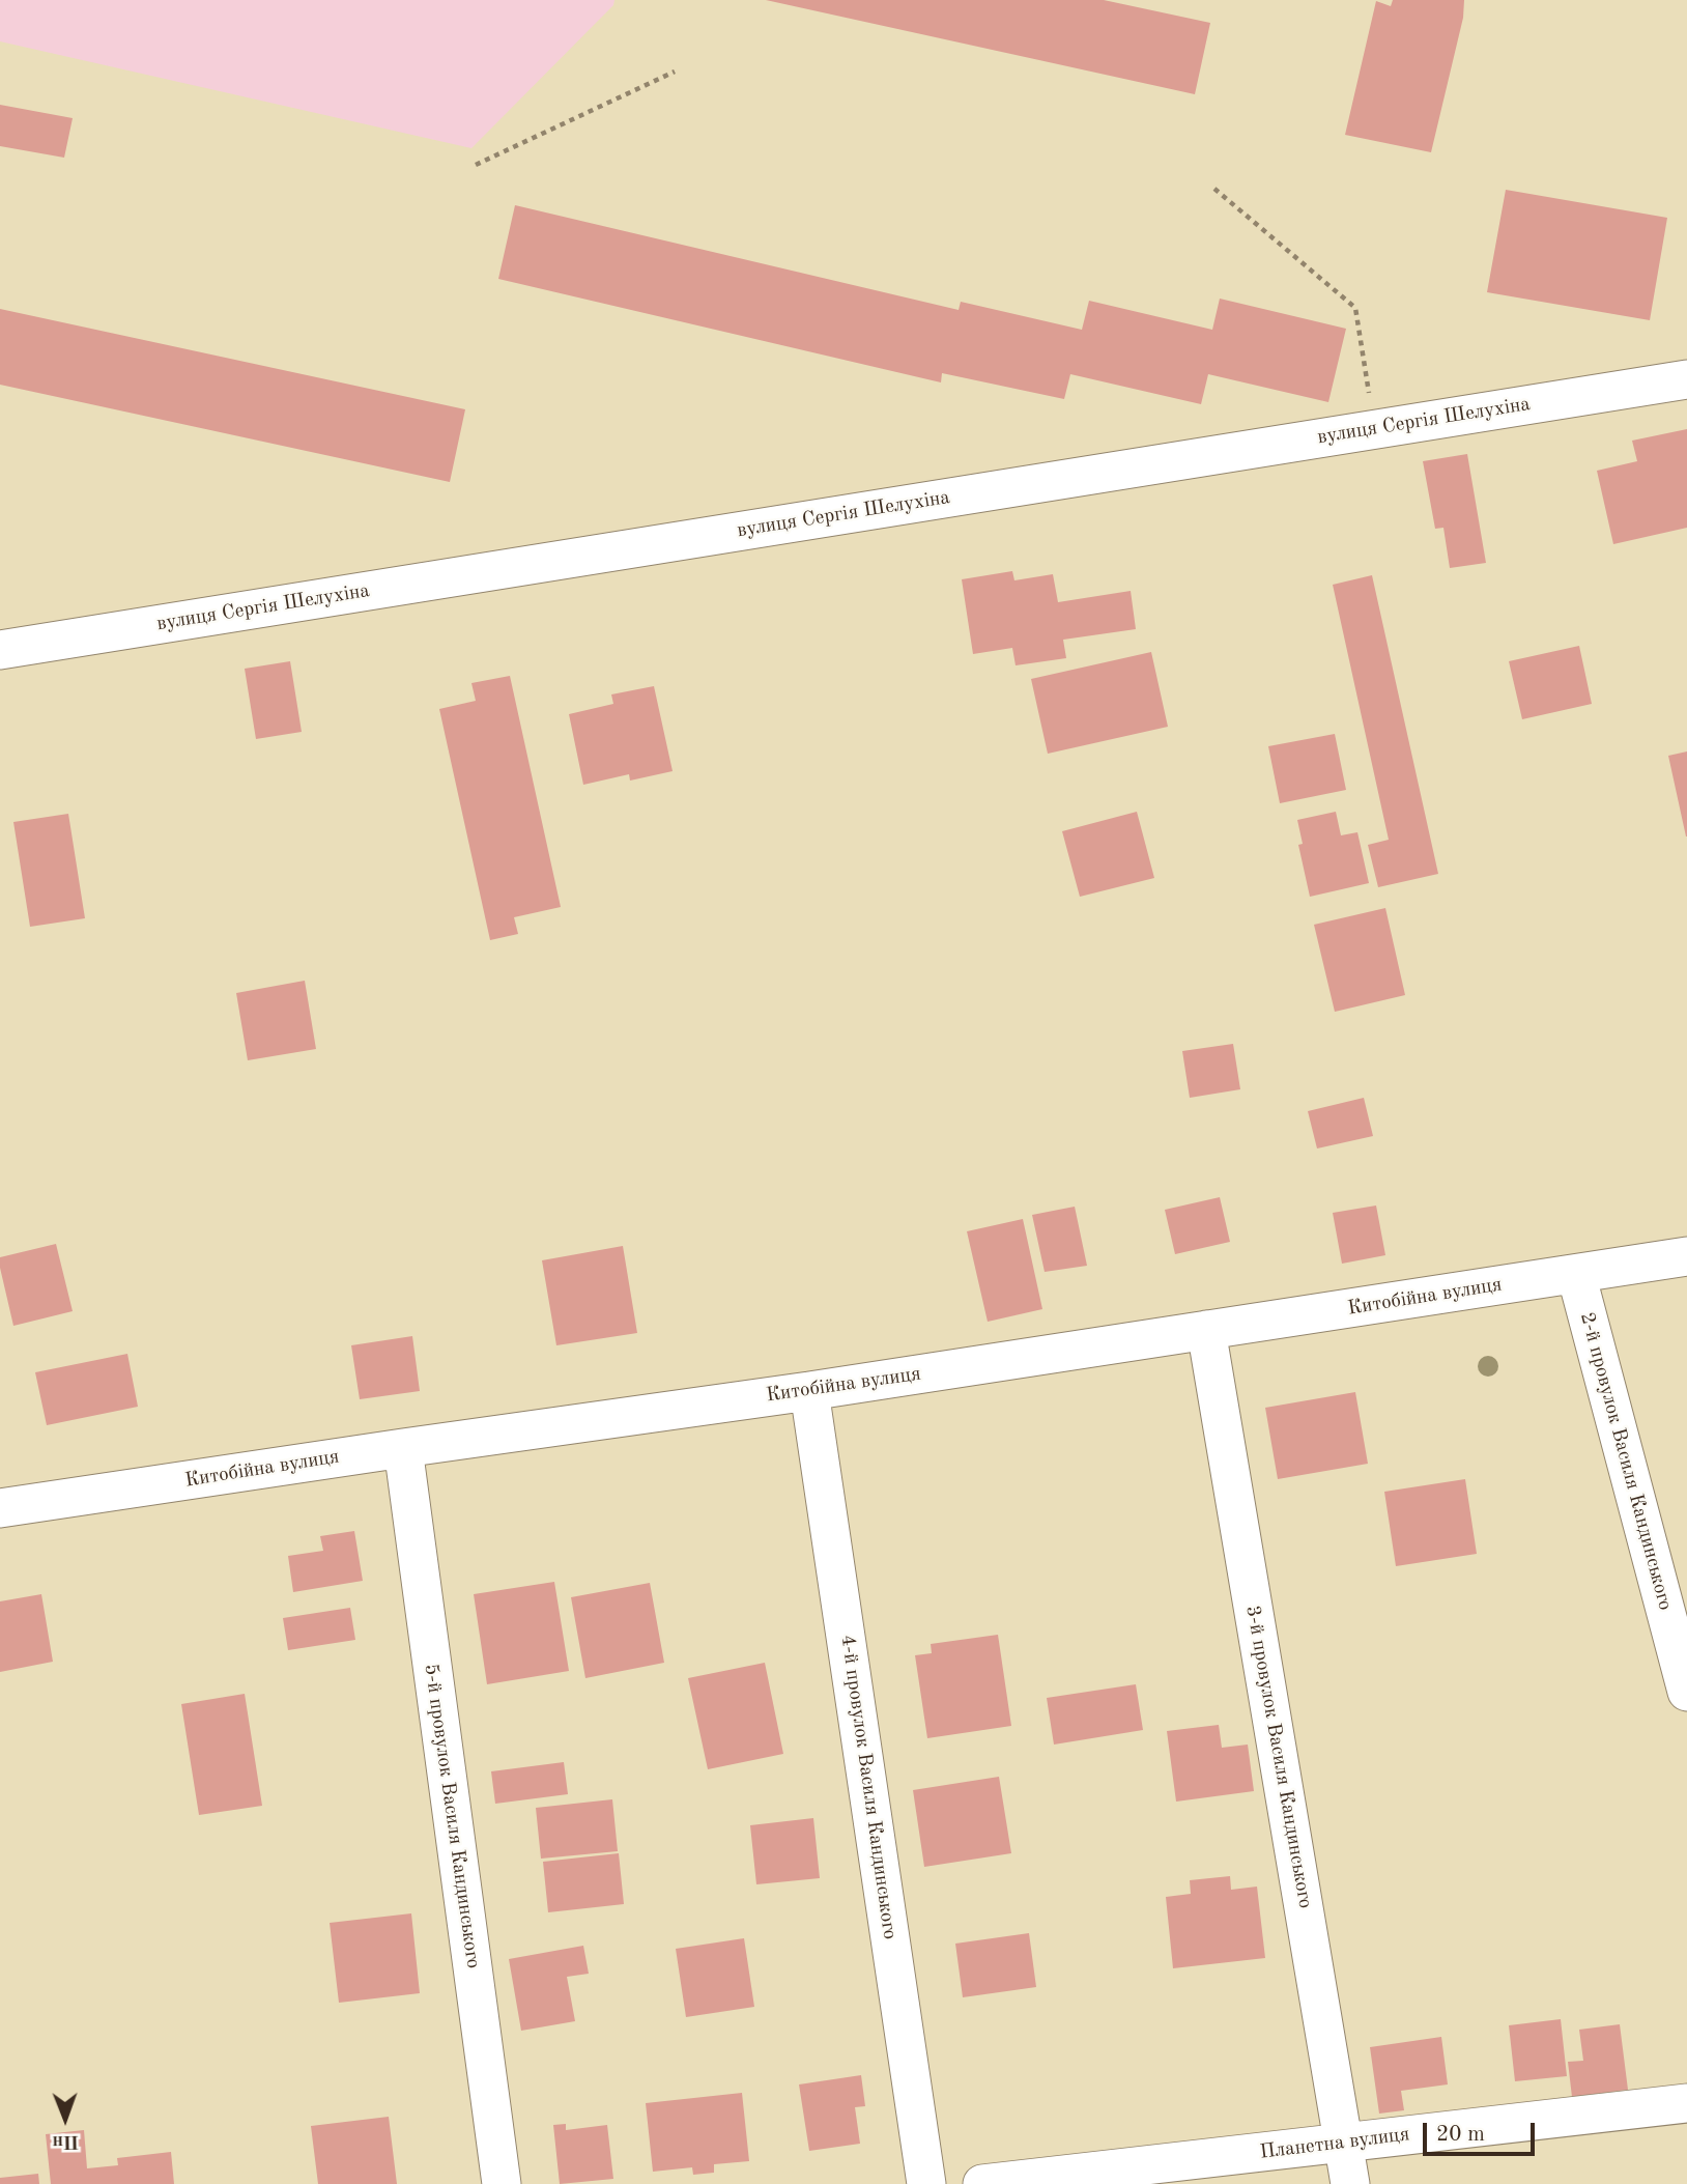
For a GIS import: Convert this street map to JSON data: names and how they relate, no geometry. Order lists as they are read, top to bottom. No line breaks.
{"streets":{"street":["вулиця Сергія Шелухіна","Китобійна вулиця","2-й провулок Василя Кандинського","3-й провулок Василя Кандинського","4-й провулок Василя Кандинського","5-й провулок Василя Кандинського","Планетна вулиця"]},"crossings":[["Китобійна вулиця","2-й провулок Василя Кандинського"],["Китобійна вулиця","3-й провулок Василя Кандинського"],["Китобійна вулиця","4-й провулок Василя Кандинського"],["Китобійна вулиця","5-й провулок Василя Кандинського"],["3-й провулок Василя Кандинського","Планетна вулиця"]],"scale_bar":"20 m","north":"bottom"}
